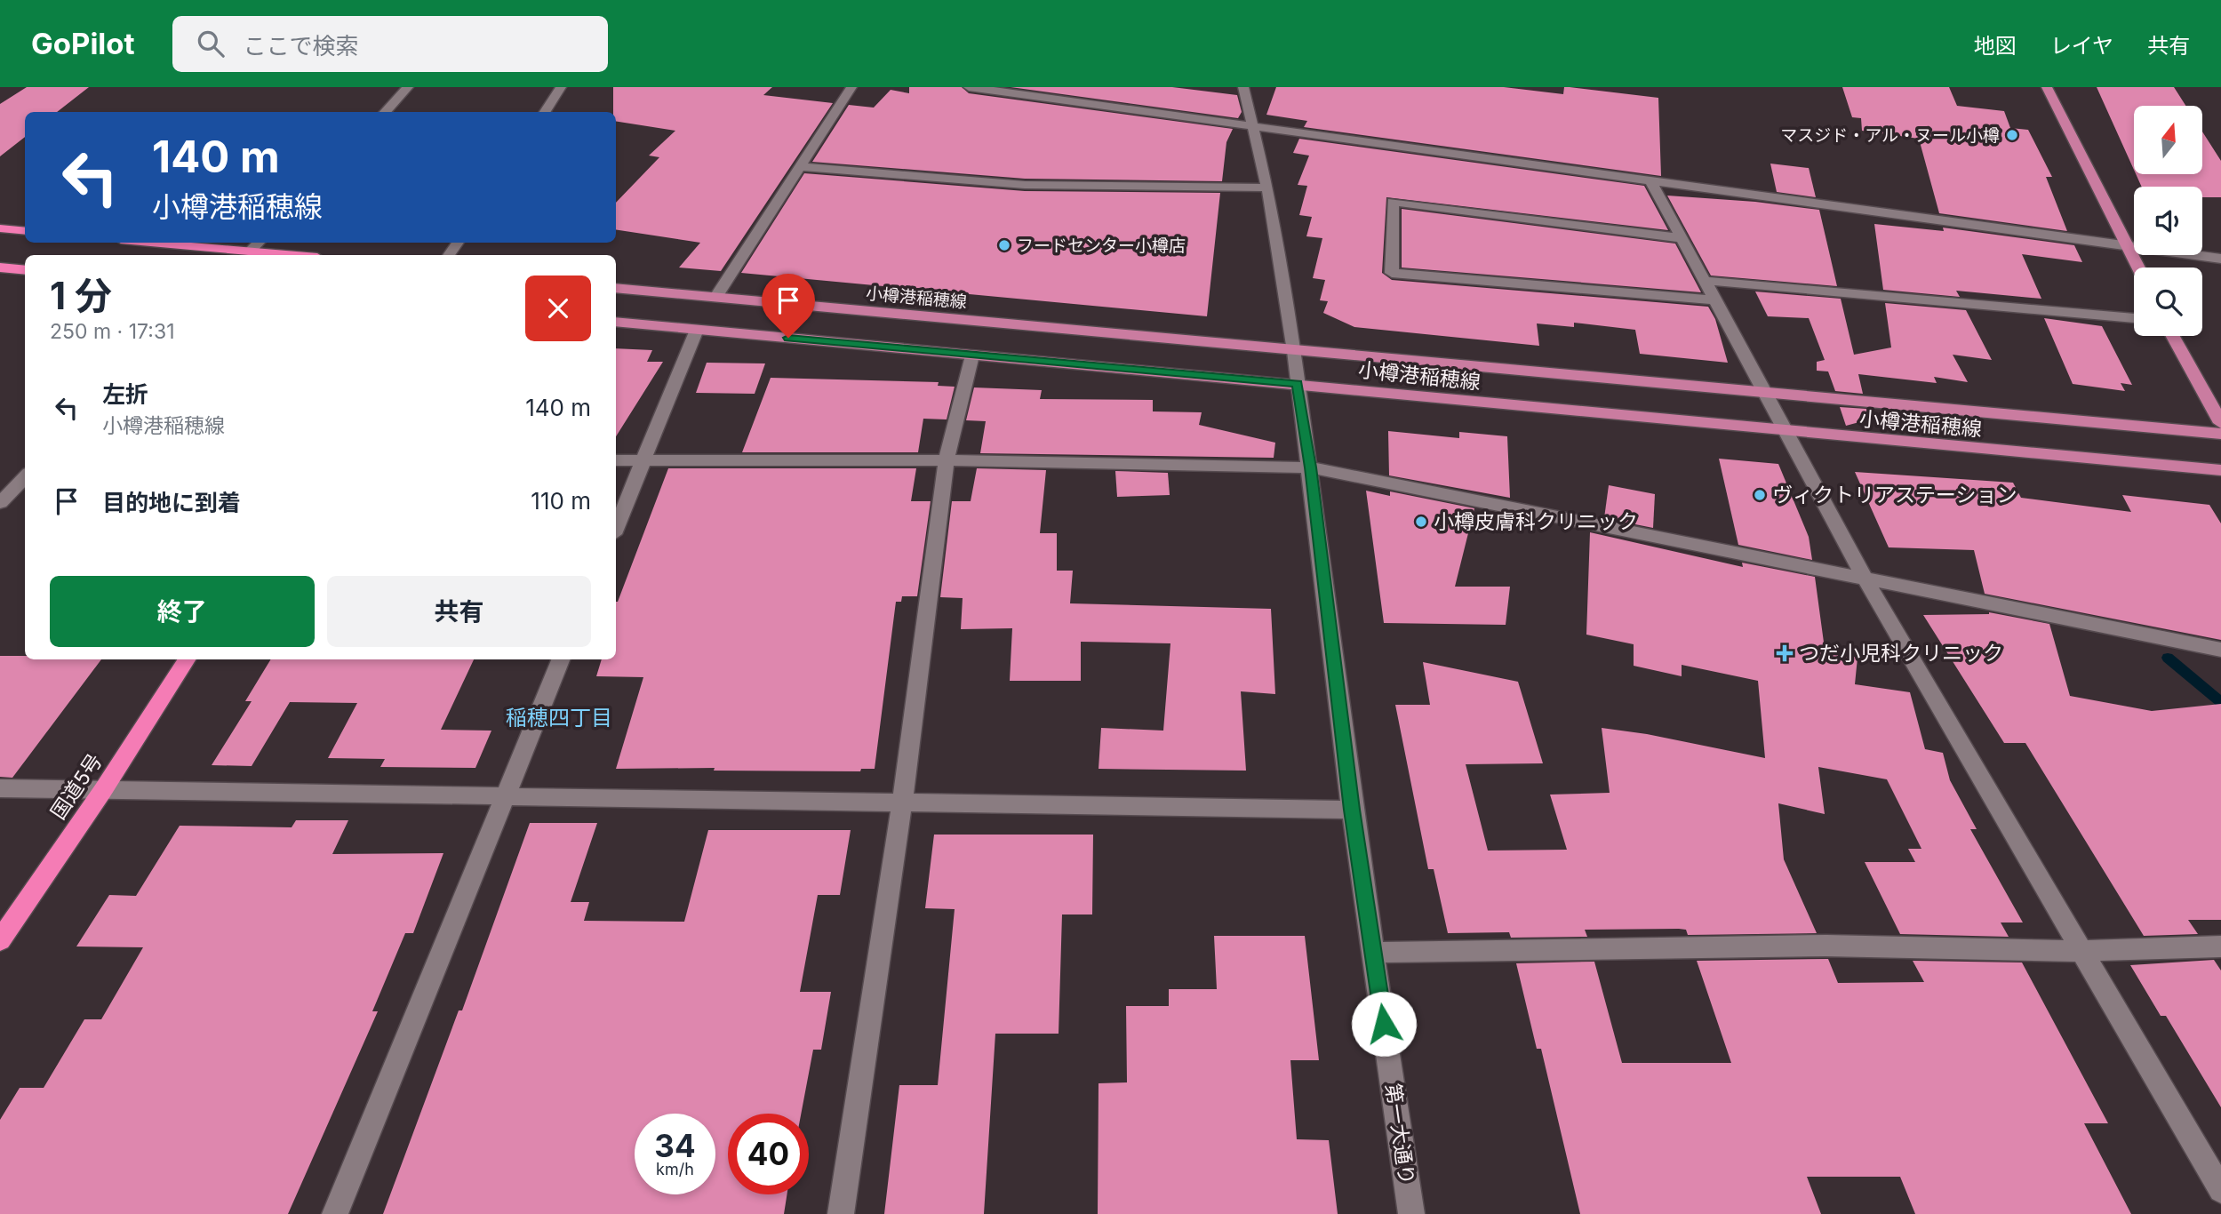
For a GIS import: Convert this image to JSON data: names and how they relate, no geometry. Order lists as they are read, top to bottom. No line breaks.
{"streets":{"highway":["国道5号"],"main road":["小樽港稲穂線"],"street":["第一大通り"]},"crossings":[["小樽港稲穂線","第一大通り"]],"districts":["稲穂四丁目"],"places":{"other":["マスジド・アル・ヌール小樽","フードセンター小樽店","ヴィクトリアステーション","小樽皮膚科クリニック"],"health":["つだ小児科クリニック"]},"north":"top","page":{"header":"GoPilot","search":"ここで検索","nav":["地図","レイヤ","共有"],"turn":["140 m","小樽港稲穂線"],"heading":["1 分","250 m · 17:31"],"list":[{"name":"左折","note":"小樽港稲穂線","value":"140 m"},{"name":"目的地に到着","value":"110 m"}],"buttons":["終了","共有"],"speed":"34 km/h","limit":"40"}}
